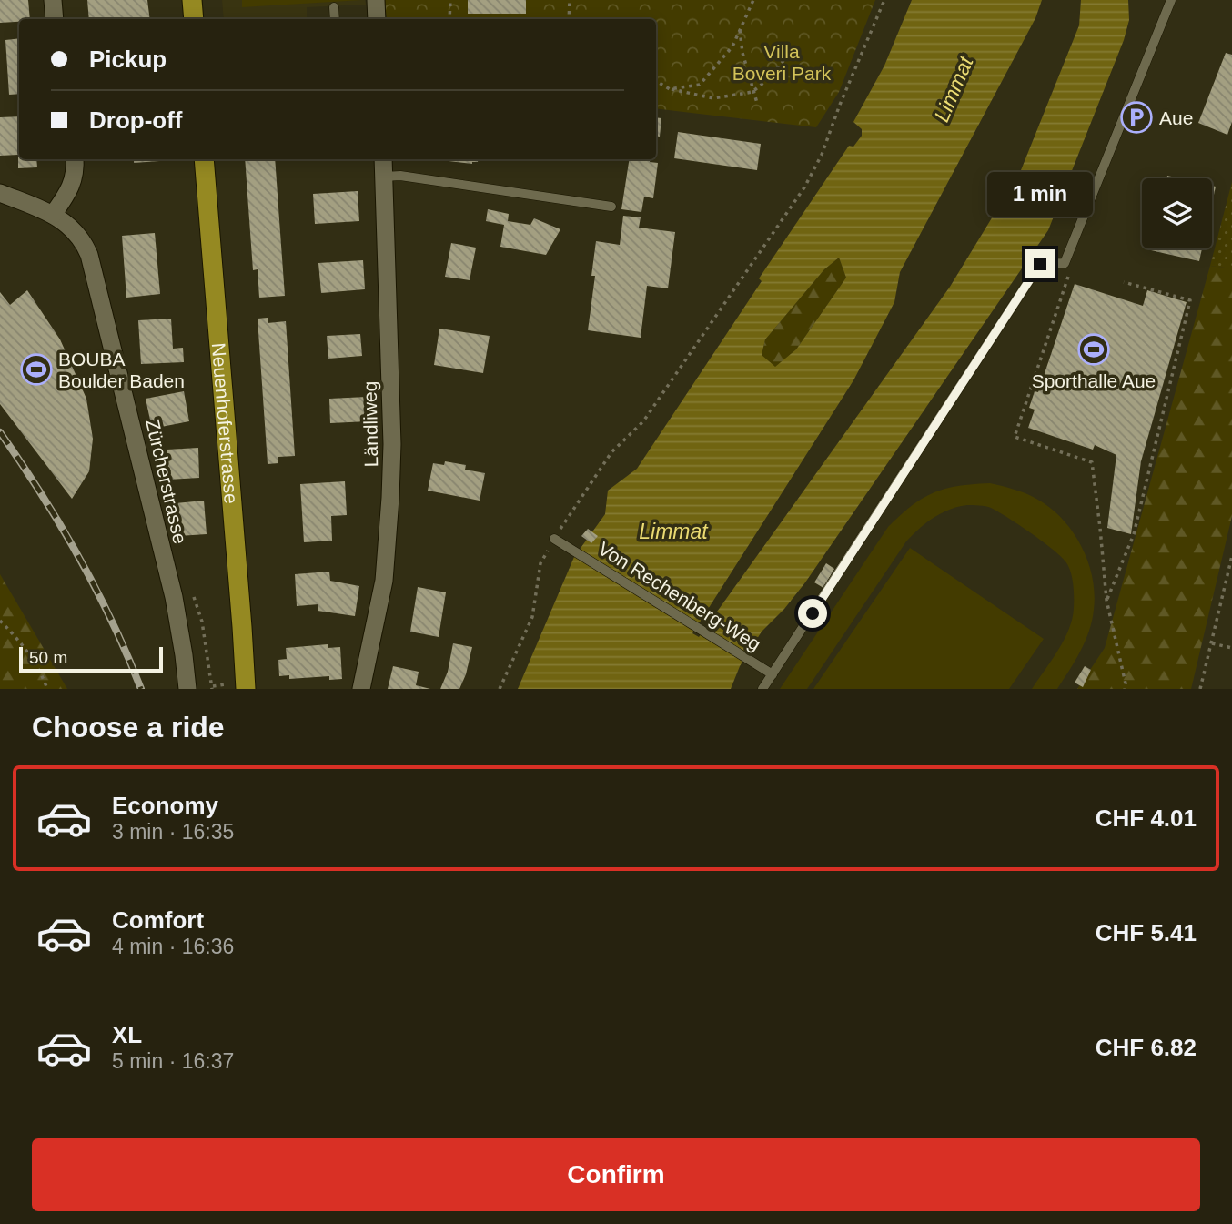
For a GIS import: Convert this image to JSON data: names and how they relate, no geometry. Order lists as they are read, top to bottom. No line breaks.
{"streets":{"main road":["Neuenhoferstrasse"],"street":["Ländliweg","Zürcherstrasse"],"lane":["Von Rechenberg-Weg"]},"water":["Limmat"],"parks":["Villa Boveri Park"],"places":{"parking":["Aue"],"sports":["Sporthalle Aue","BOUBA Boulder Baden"]},"scale_bar":"50 m","page":{"banner":["Pickup","Drop-off"],"bubble":"1 min","scale":"50 m","heading":"Choose a ride","list":[{"name":"Economy","note":"3 min · 16:35","value":"CHF 4.01"},{"name":"Comfort","note":"4 min · 16:36","value":"CHF 5.41"},{"name":"XL","note":"5 min · 16:37","value":"CHF 6.82"}],"buttons":"Confirm"}}
